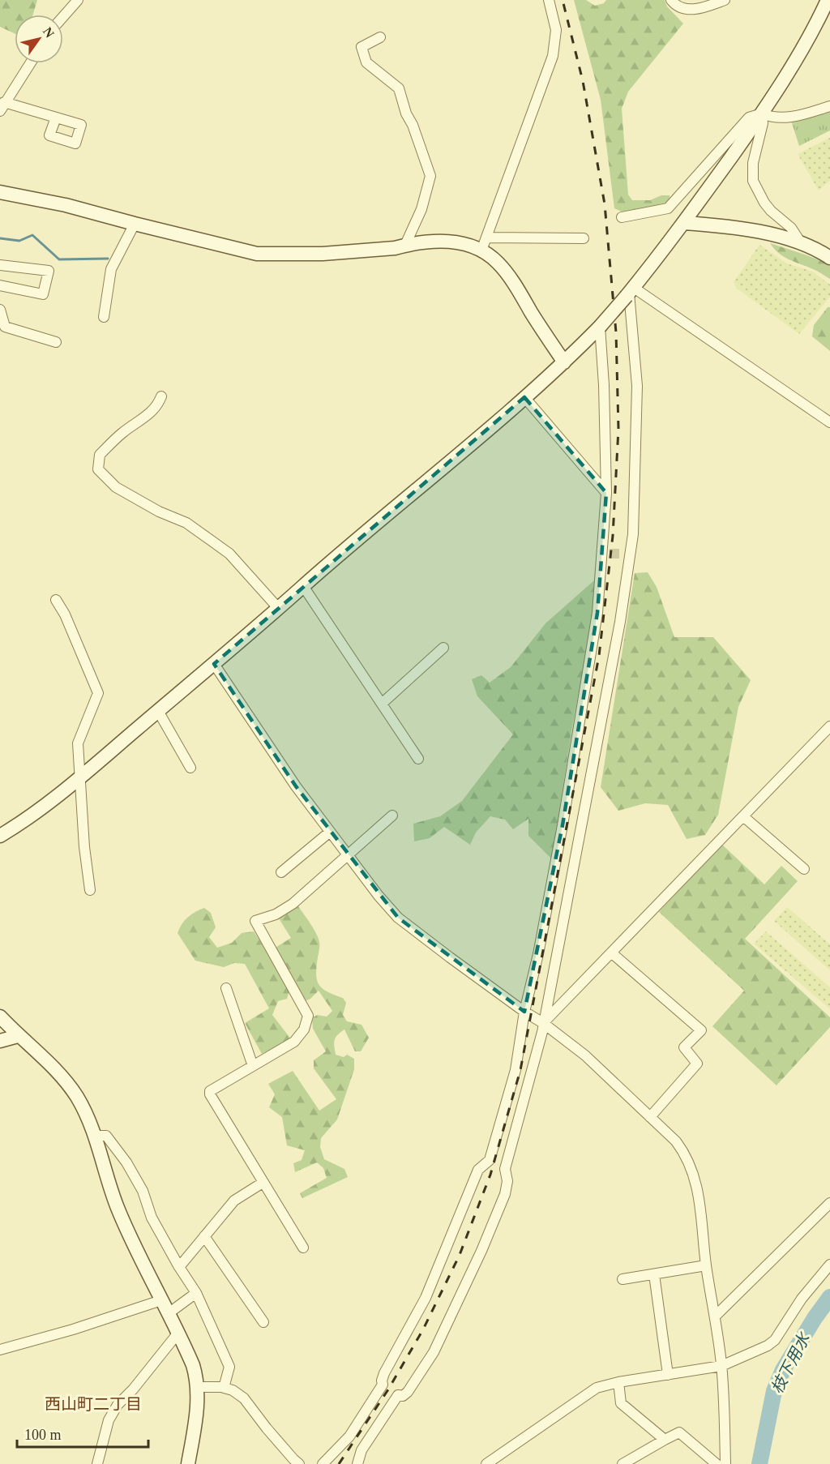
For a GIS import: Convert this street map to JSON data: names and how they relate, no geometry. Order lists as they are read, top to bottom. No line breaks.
{"districts":["西山町二丁目"],"water":["枝下用水"],"scale_bar":"100 m","north":"top right"}
